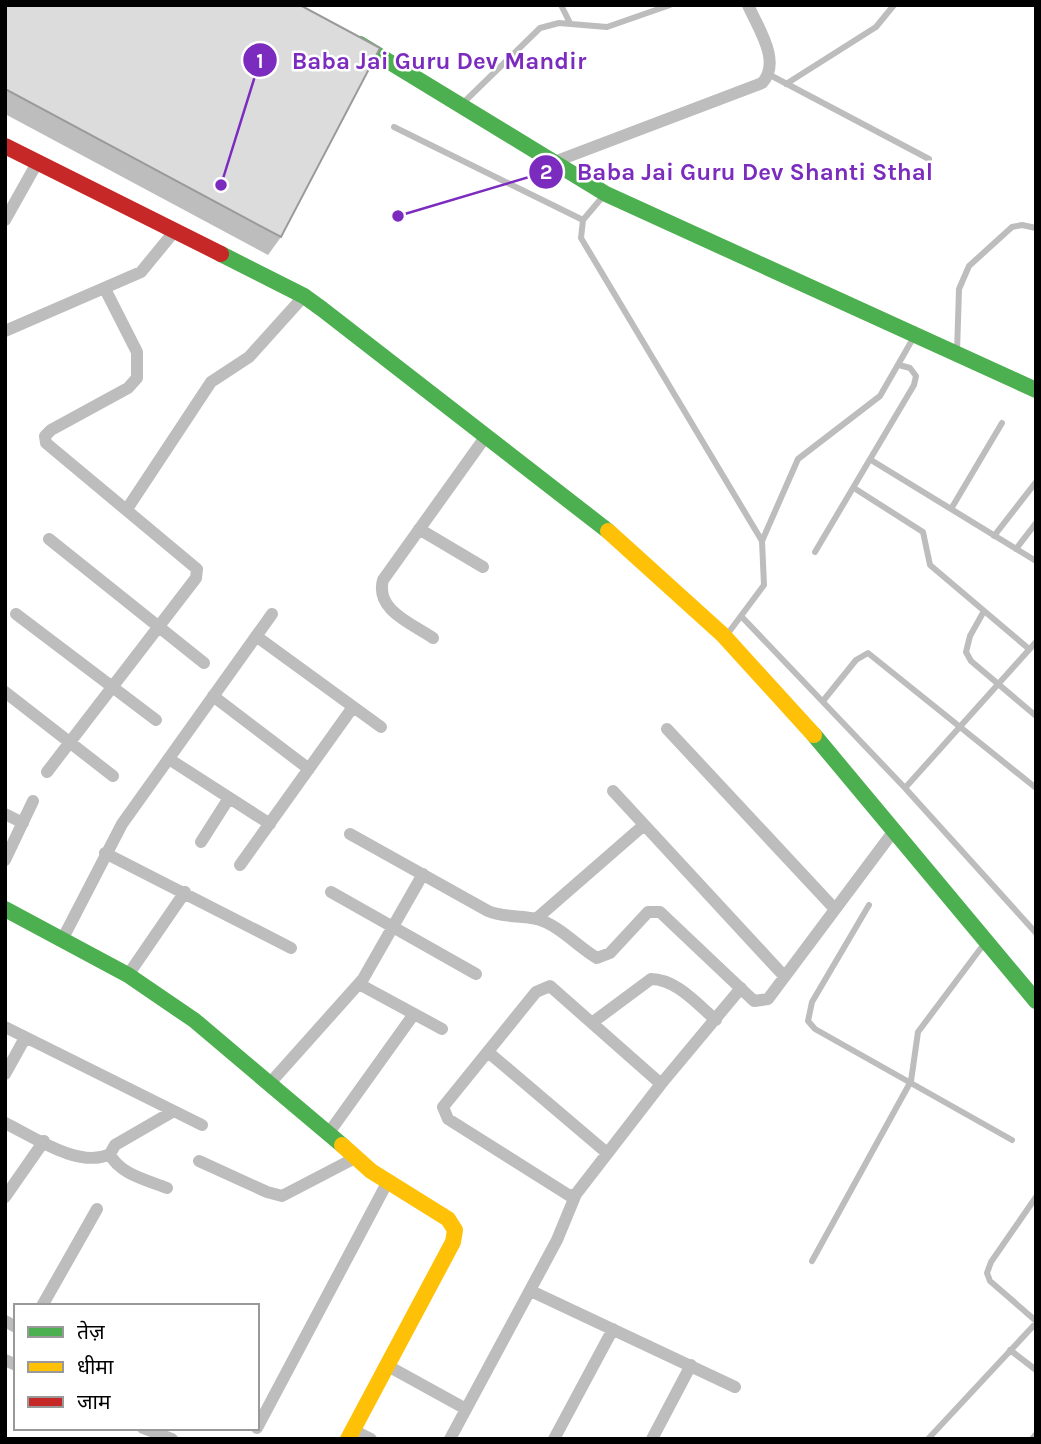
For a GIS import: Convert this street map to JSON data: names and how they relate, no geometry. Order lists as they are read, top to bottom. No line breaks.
{"places":["Baba Jai Guru Dev Mandir","Baba Jai Guru Dev Shanti Sthal"],"legend":["तेज़","धीमा","जाम"]}
